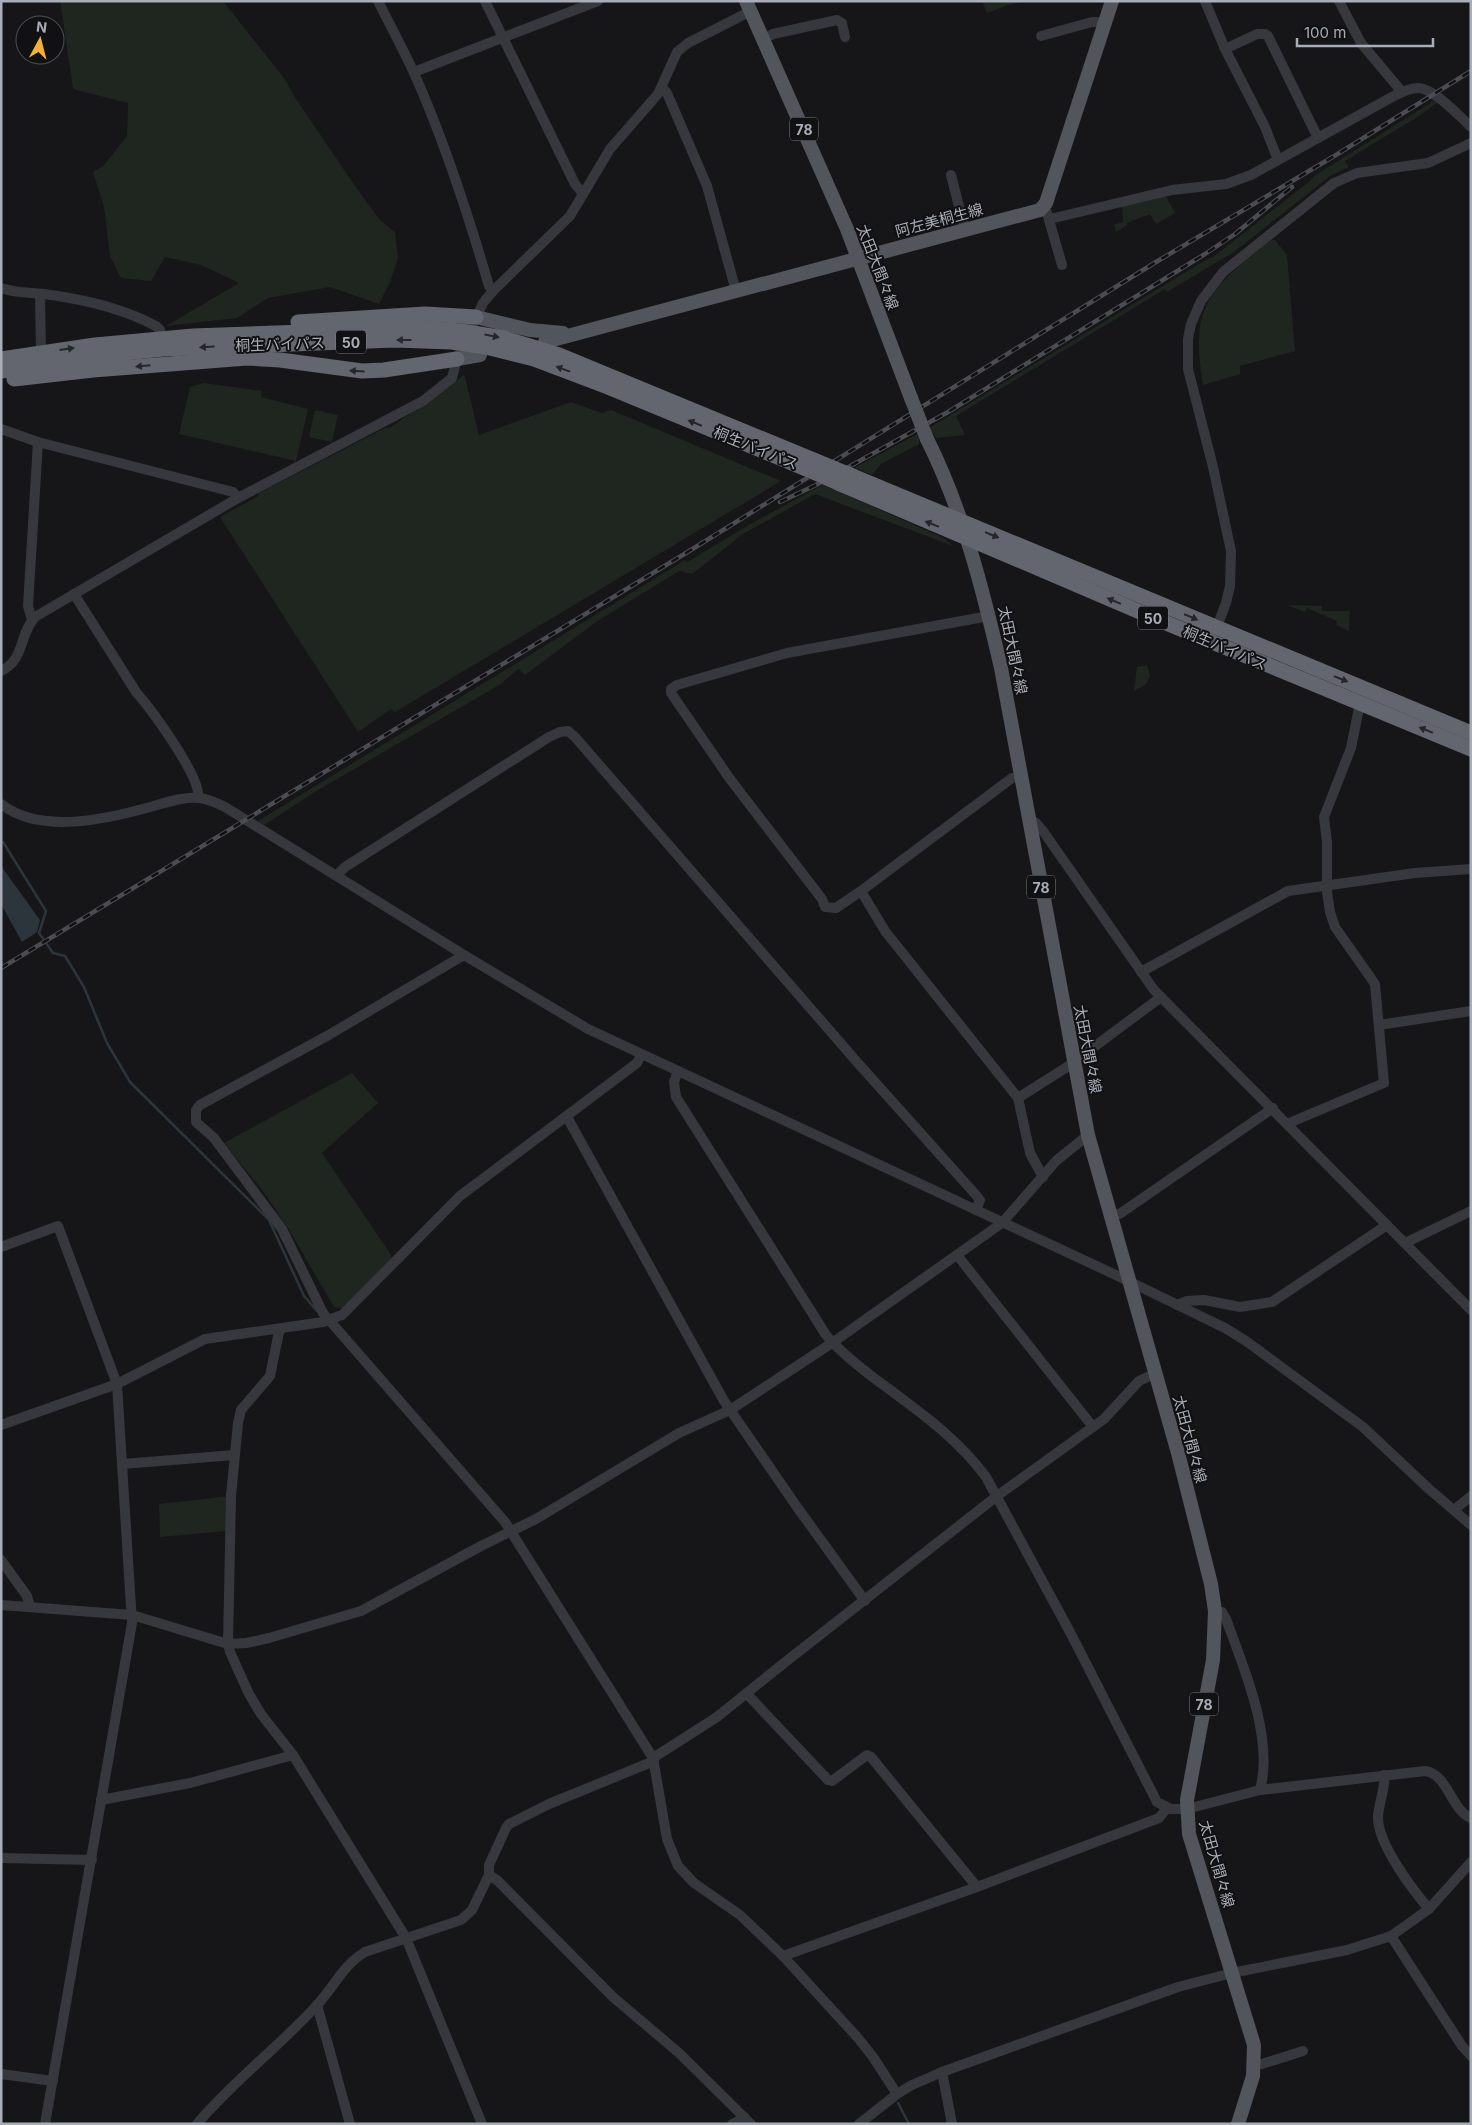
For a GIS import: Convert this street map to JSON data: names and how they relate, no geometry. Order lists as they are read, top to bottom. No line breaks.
{"streets":{"highway":["50","桐生バイパス"],"main road":["78","阿左美桐生線","太田大間々線"]},"crossings":[["阿左美桐生線","太田大間々線"],["太田大間々線","桐生バイパス"]],"scale_bar":"100 m","north":"top"}
